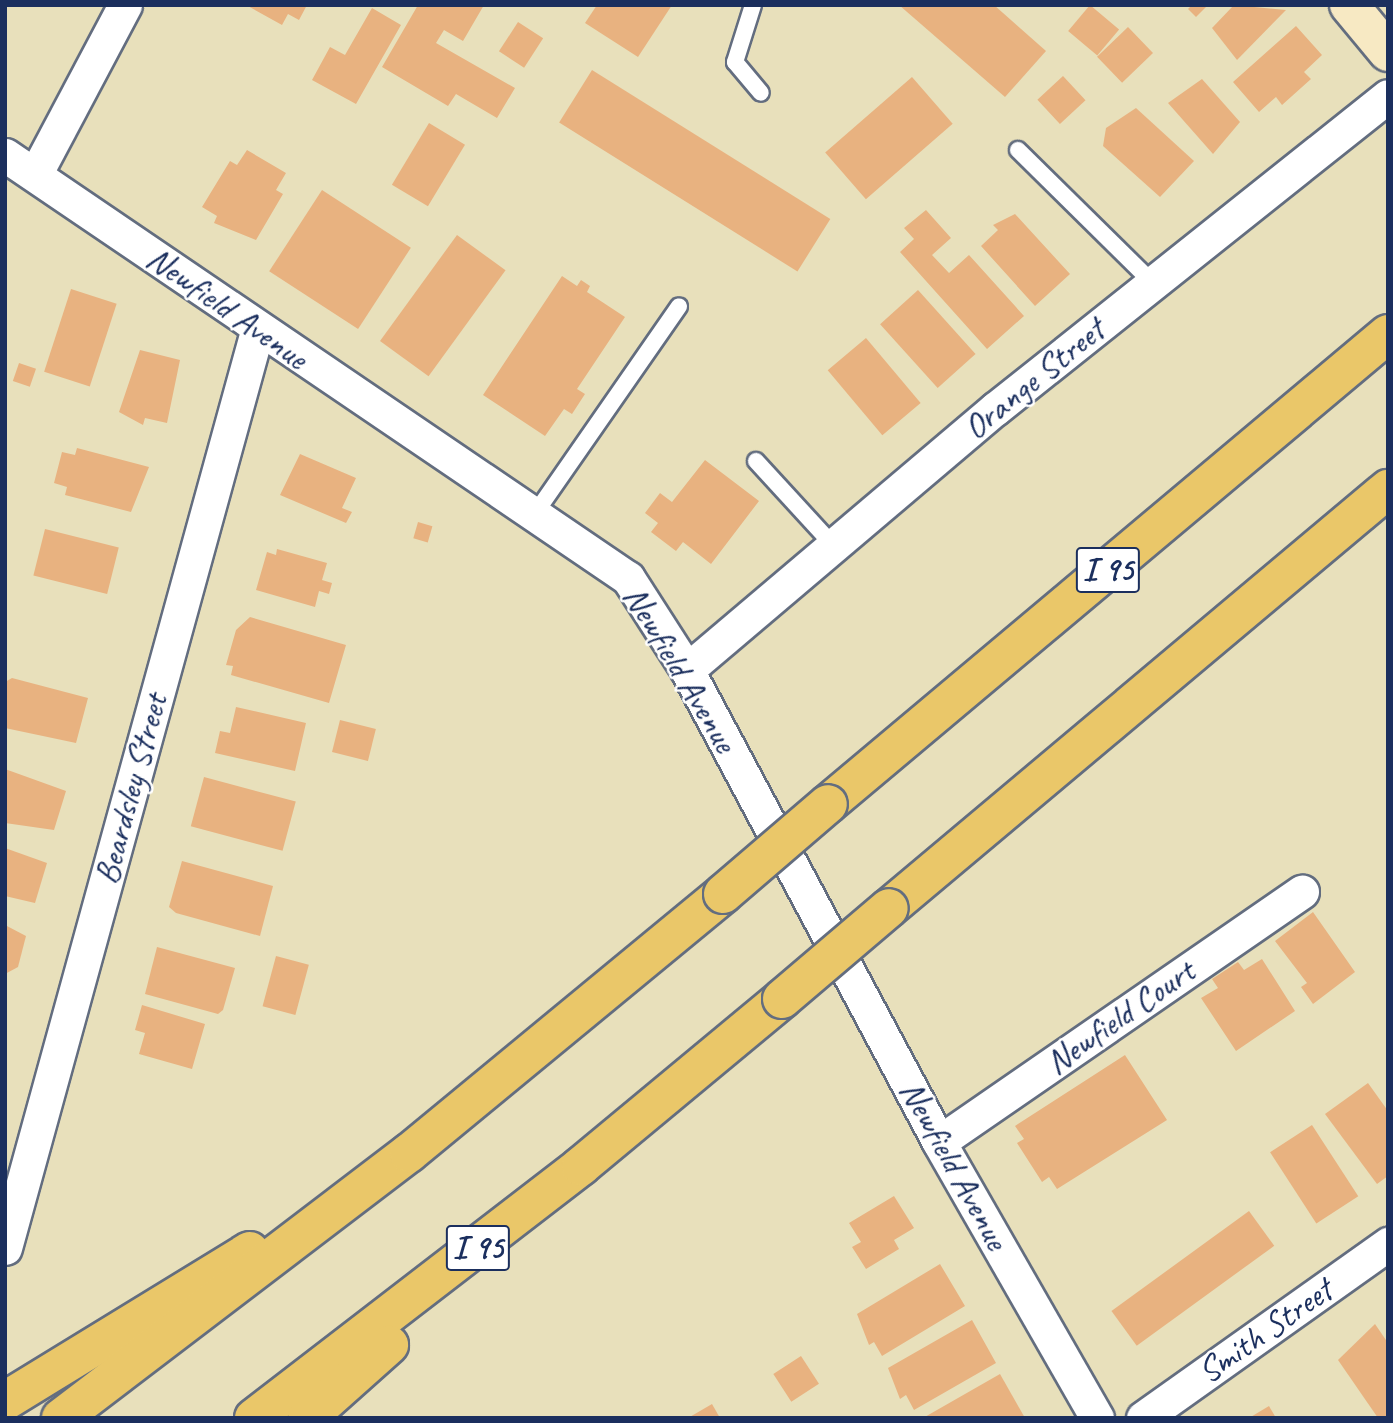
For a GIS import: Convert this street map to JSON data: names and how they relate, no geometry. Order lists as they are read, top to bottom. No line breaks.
{"streets":{"highway":["I 95"],"street":["Newfield Avenue","Orange Street","Beardsley Street","Newfield Court","Smith Street"]},"crossings":[["Newfield Avenue","Orange Street"],["Newfield Avenue","Beardsley Street"],["Newfield Avenue","Newfield Court"]]}
